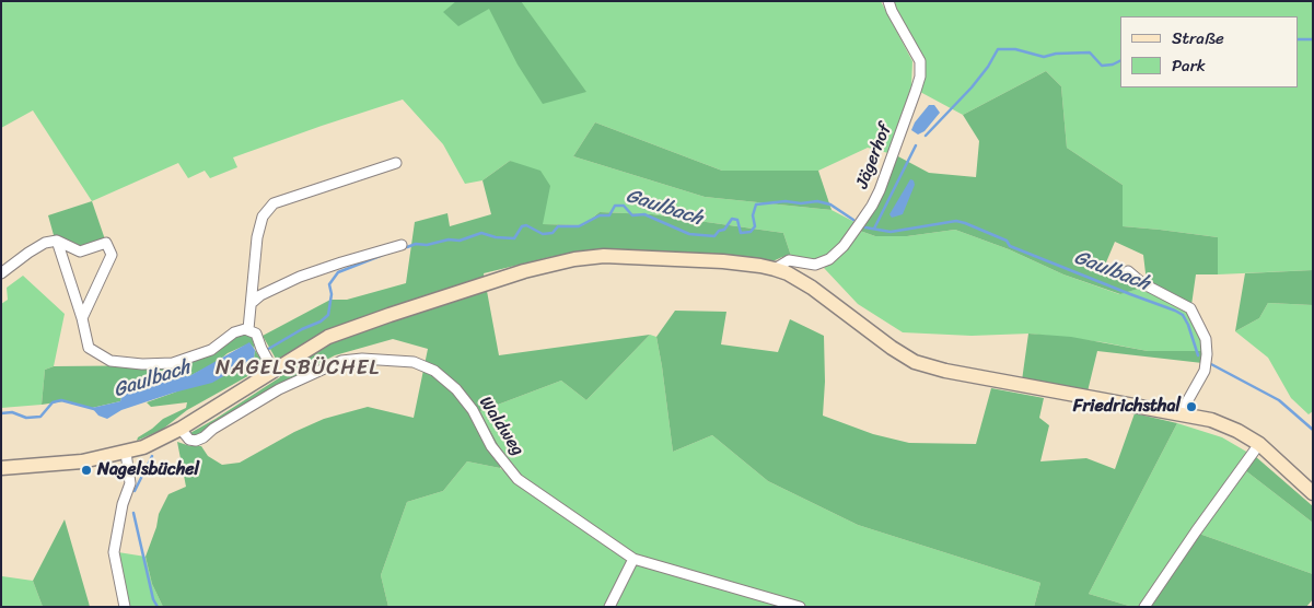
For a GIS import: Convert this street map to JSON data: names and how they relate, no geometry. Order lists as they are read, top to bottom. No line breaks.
{"streets":{"street":["Jägerhof","Waldweg"]},"districts":["NAGELSBÜCHEL"],"water":["Gaulbach"],"places":["Friedrichsthal","Nagelsbüchel"],"legend":["Straße","Park"]}
